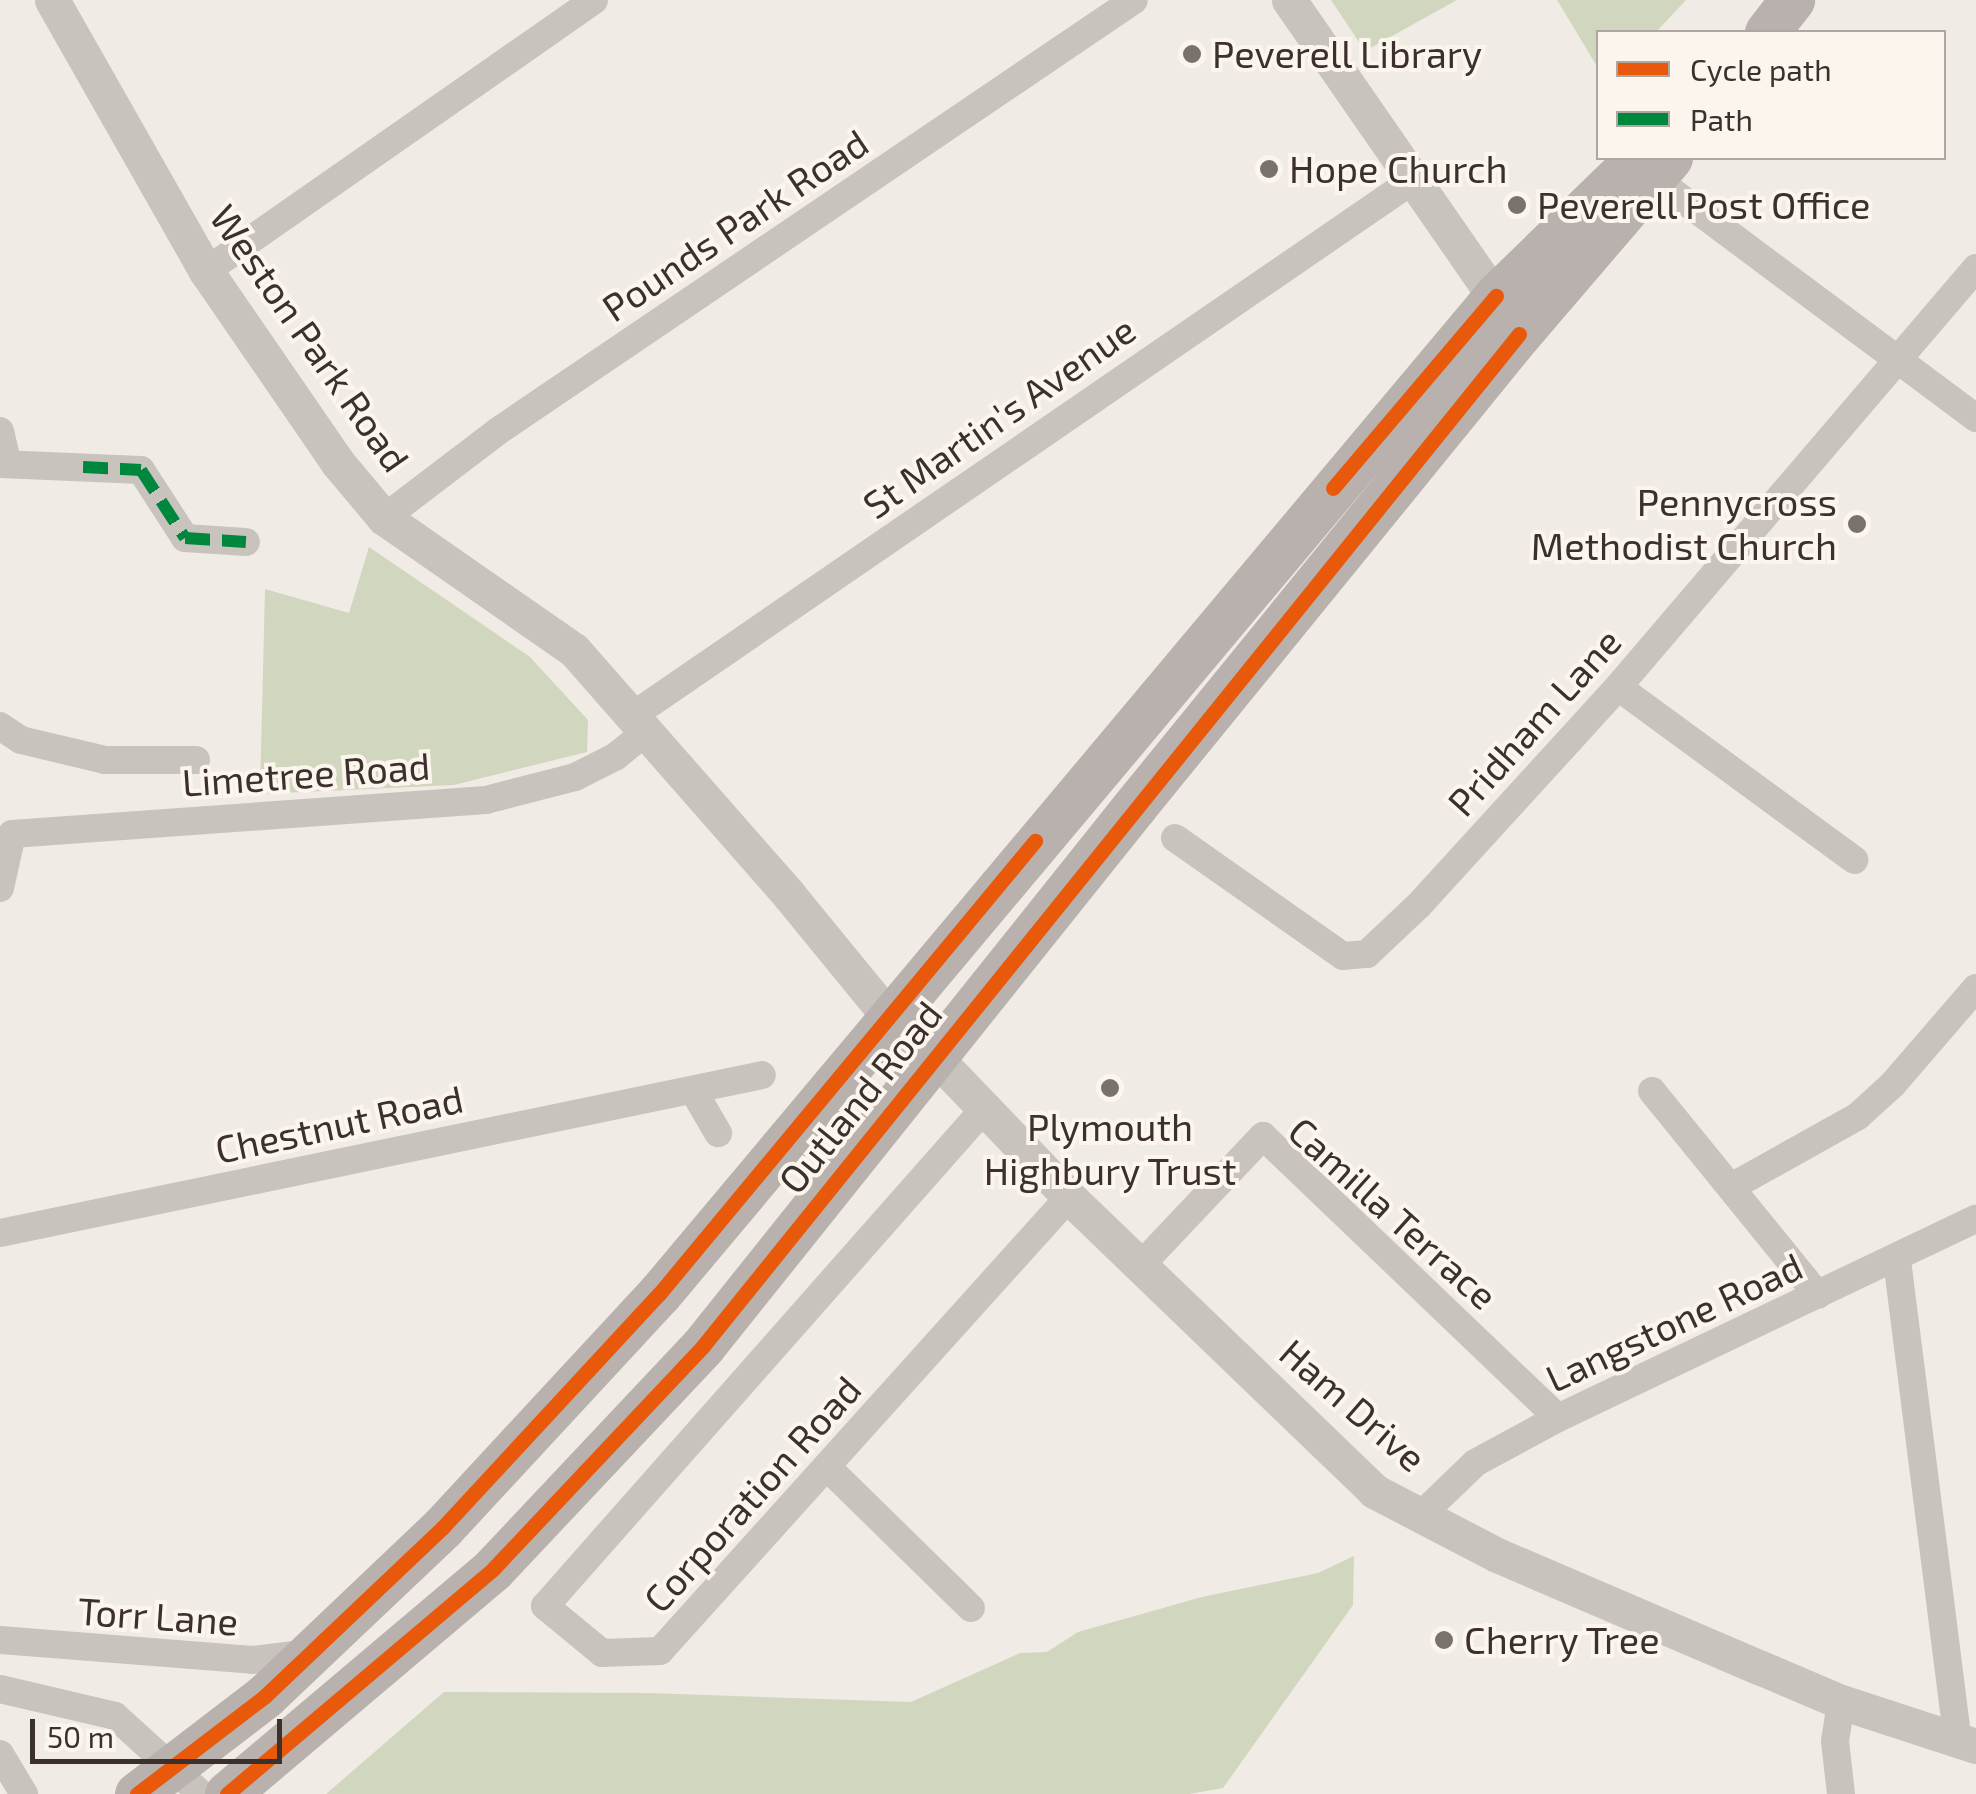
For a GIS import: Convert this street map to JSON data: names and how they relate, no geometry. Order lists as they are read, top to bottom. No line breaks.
{"streets":{"main road":["Outland Road"],"street":["Pounds Park Road","Weston Park Road","St Martin's Avenue","Pridham Lane","Limetree Road","Chestnut Road","Camilla Terrace","Langstone Road","Ham Drive","Corporation Road","Torr Lane"]},"crossings":[["Pounds Park Road","Weston Park Road"],["Weston Park Road","St Martin's Avenue"],["Weston Park Road","Limetree Road"],["Weston Park Road","Outland Road"],["Weston Park Road","Ham Drive"],["St Martin's Avenue","Limetree Road"],["Outland Road","Ham Drive"],["Outland Road","Torr Lane"],["Camilla Terrace","Langstone Road"],["Camilla Terrace","Ham Drive"],["Langstone Road","Ham Drive"],["Ham Drive","Corporation Road"]],"places":["Peverell Library","Hope Church","Peverell Post Office","Pennycross Methodist Church","Plymouth Highbury Trust","Cherry Tree"],"legend":["Cycle path","Path"],"scale_bar":"50 m"}
